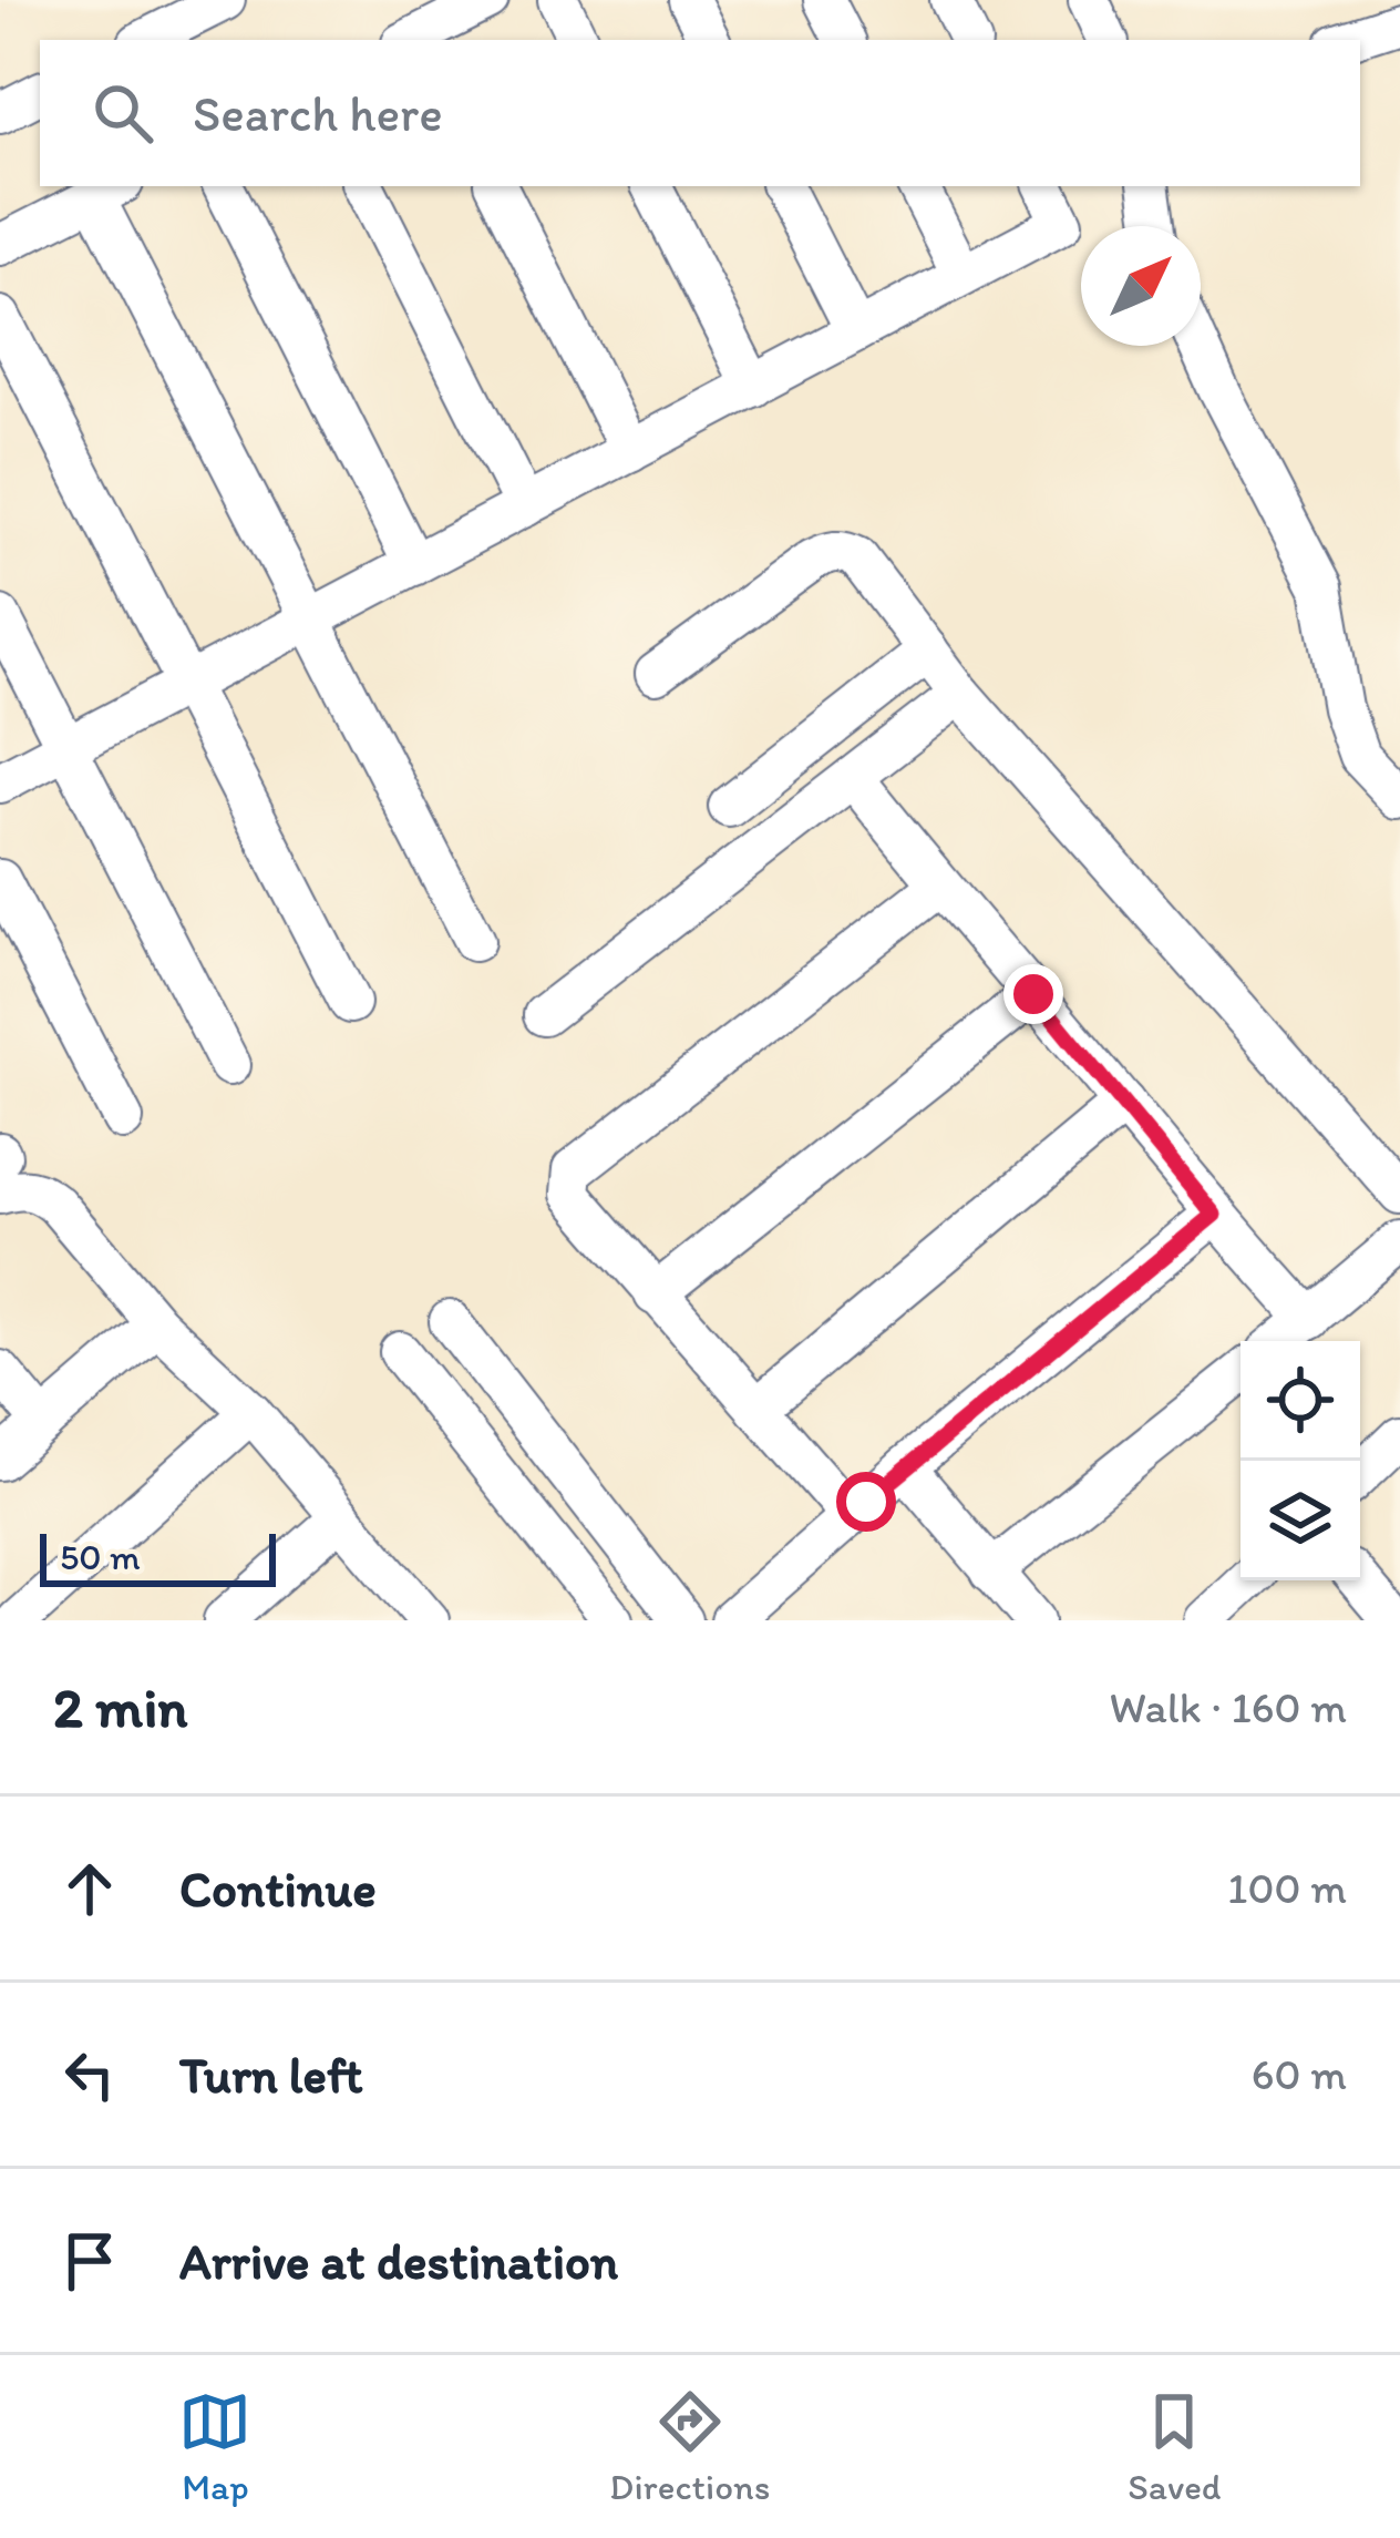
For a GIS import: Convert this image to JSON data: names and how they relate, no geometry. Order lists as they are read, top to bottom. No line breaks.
{"scale_bar":"50 m","north":"top right","page":{"search":"Search here","scale":"50 m","heading":["2 min","Walk · 160 m"],"list":[["Continue","100 m"],["Turn left","60 m"],"Arrive at destination"],"nav":["Map","Directions","Saved"]}}
